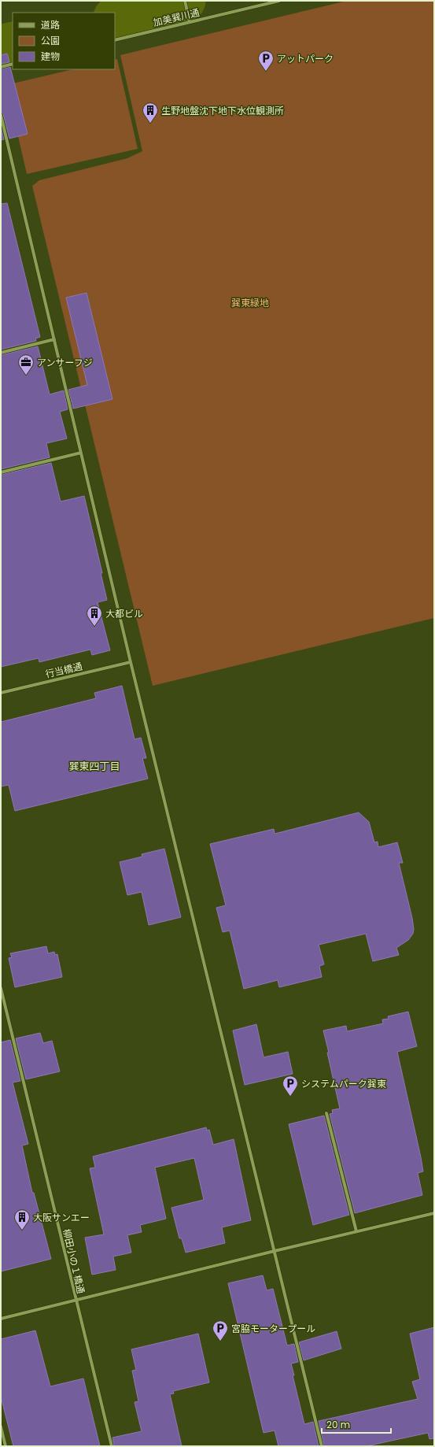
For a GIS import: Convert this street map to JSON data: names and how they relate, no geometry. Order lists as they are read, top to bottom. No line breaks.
{"streets":{"street":["加美巽川通","行当橋通","柳田小の１橋通"]},"districts":["巽東四丁目"],"parks":["巽東緑地"],"places":{"parking":["アットパーク","システムパーク巽東","宮脇モータープール"],"building":["生野地盤沈下地下水位観測所","大都ビル","大阪サンエー"],"office":["アンサーフジ"]},"legend":["道路","公園","建物"],"scale_bar":"20 m"}
